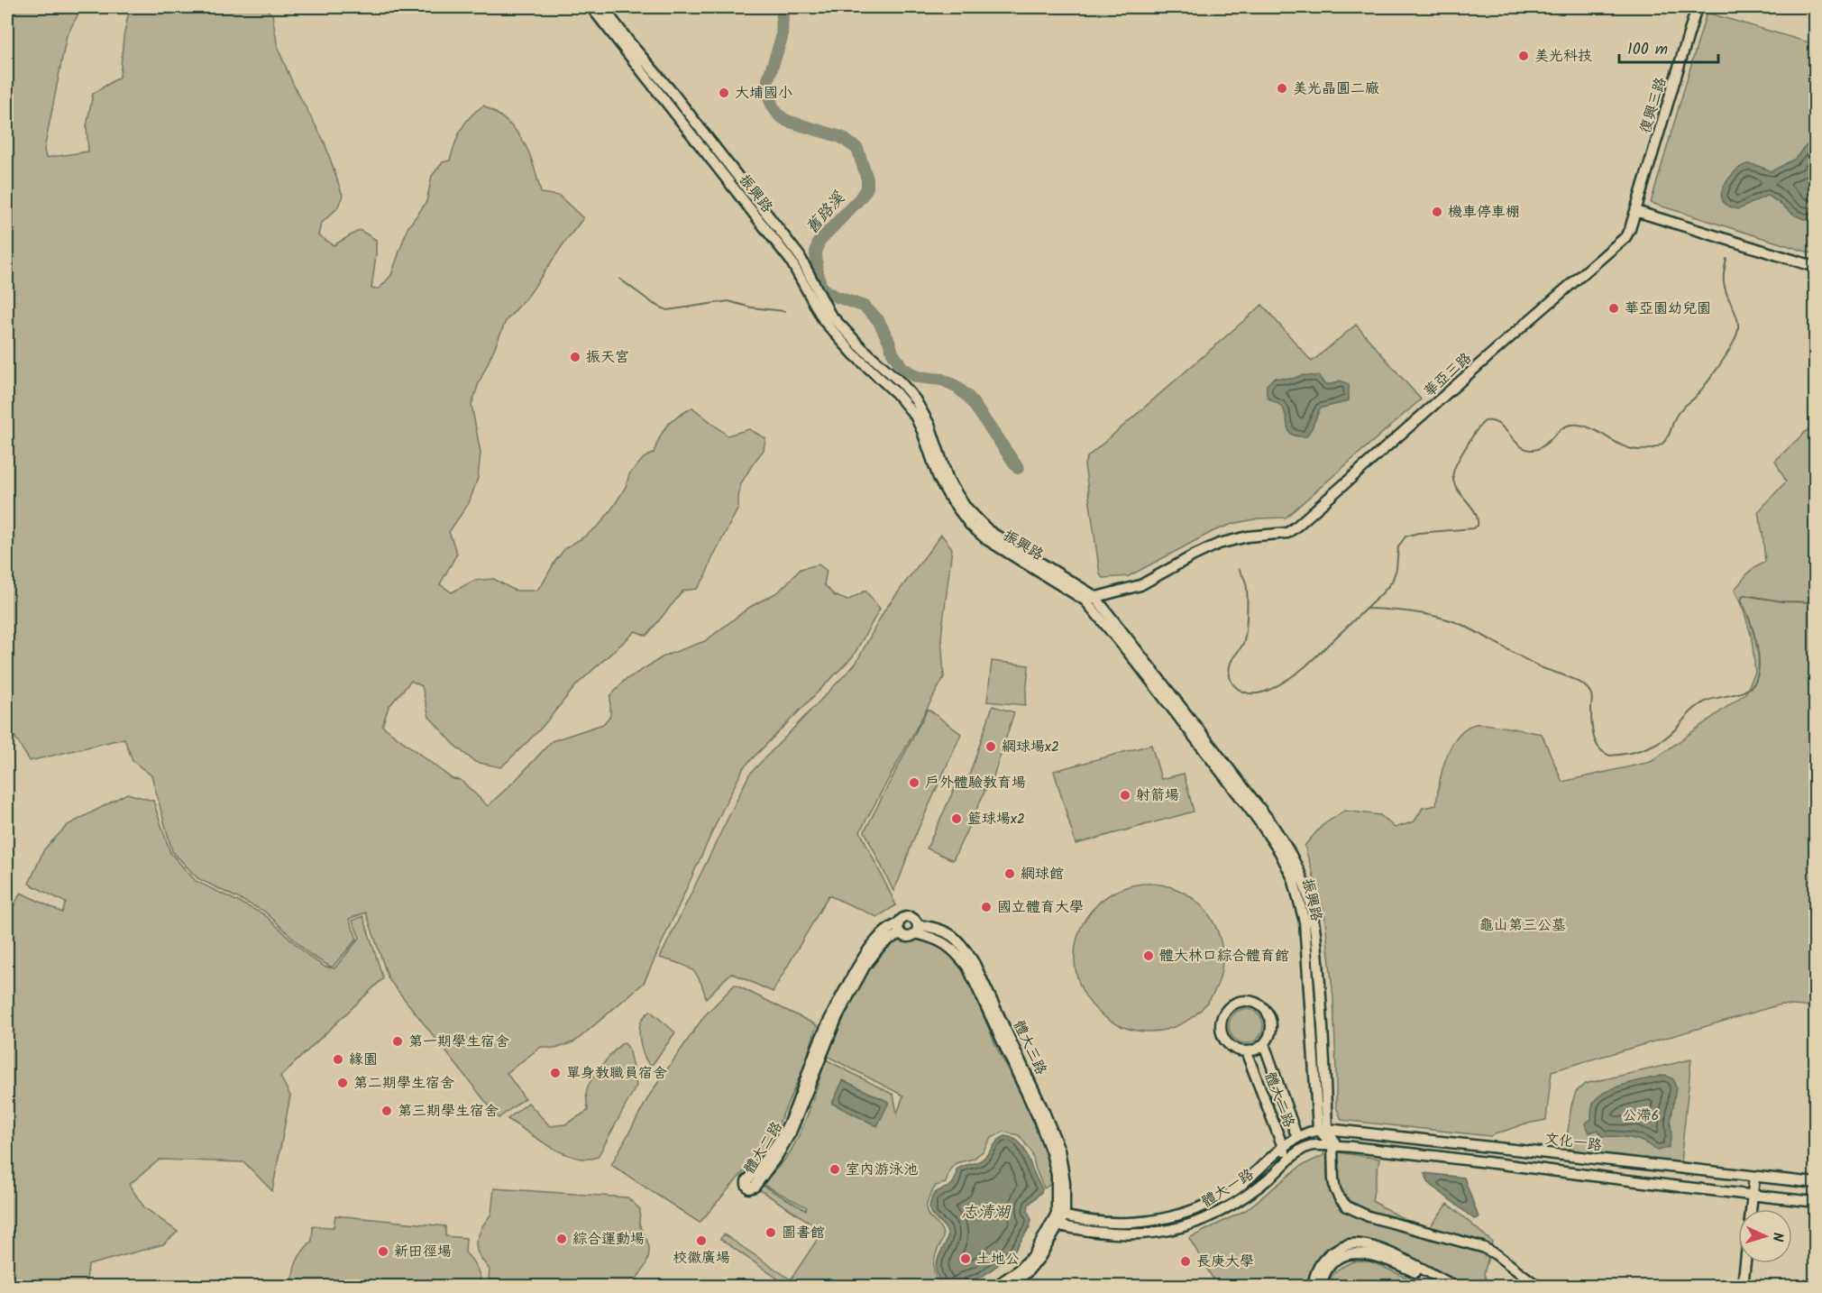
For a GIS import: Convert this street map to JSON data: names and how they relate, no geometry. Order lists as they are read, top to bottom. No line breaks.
{"streets":{"street":["復興三路","振興路","華亞三路","體大三路","體大二路","文化一路","體大一路"]},"crossings":[["復興三路","華亞三路"],["振興路","華亞三路"],["振興路","文化一路"],["振興路","體大一路"],["體大三路","體大二路"],["體大三路","體大一路"],["體大二路","體大一路"],["文化一路","體大一路"]],"water":["舊路溪","志清湖"],"parks":["龜山第三公墓","公滯6"],"places":["美光科技","美光晶圓二廠","大埔國小","機車停車棚","華亞園幼兒園","振天宮","網球場x2","戶外體驗教育場","射箭場","籃球場x2","網球館","國立體育大學","體大林口綜合體育館","第一期學生宿舍","緣園","單身教職員宿舍","第二期學生宿舍","第三期學生宿舍","室內游泳池","圖書館","綜合運動場","校徽廣場","新田徑場","土地公","長庚大學"],"scale_bar":"100 m","north":"right"}
